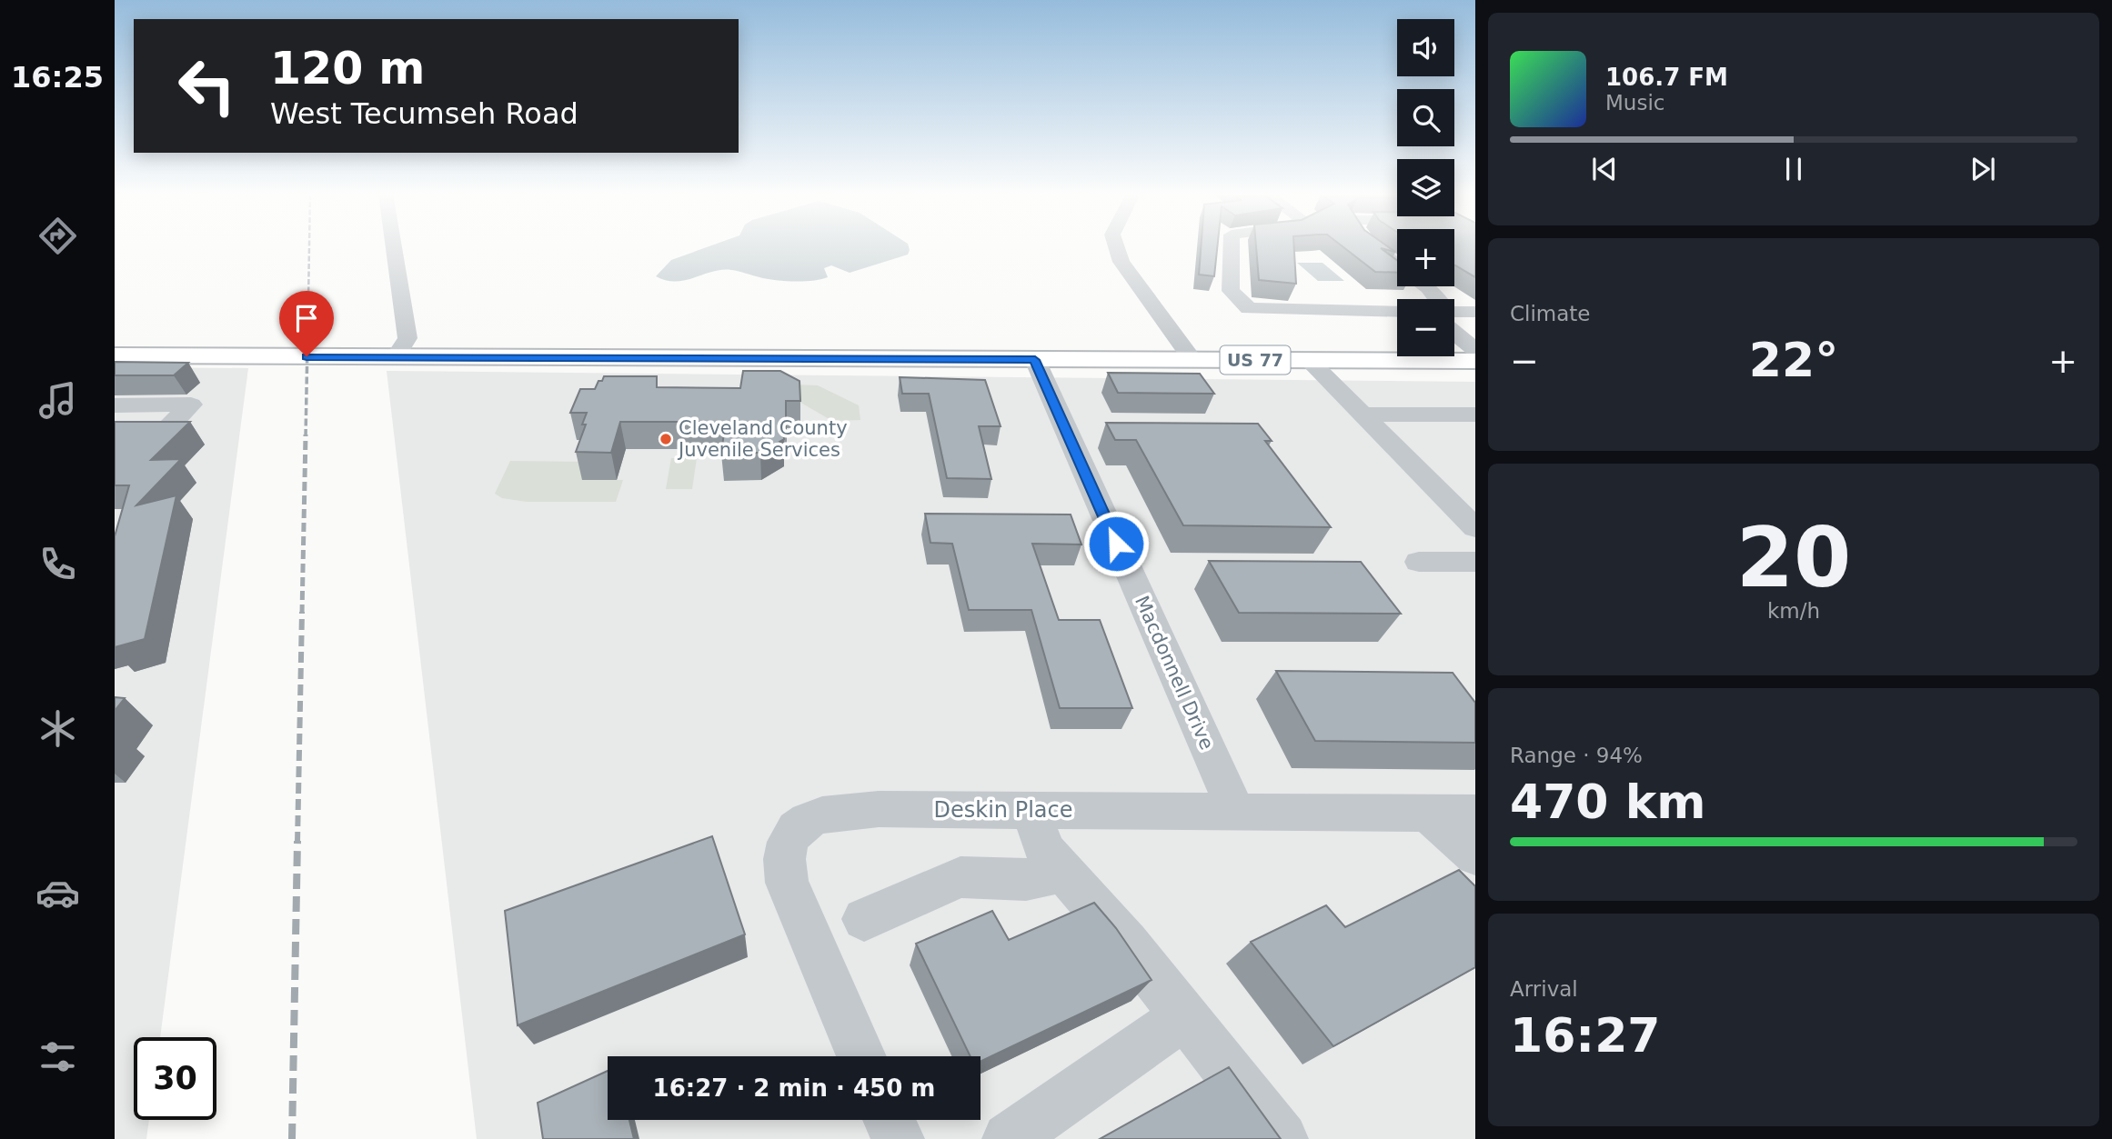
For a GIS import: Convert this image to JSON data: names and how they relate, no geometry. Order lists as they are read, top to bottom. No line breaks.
{"streets":{"main road":["US 77"],"street":["Macdonnell Drive","Deskin Place"]},"crossings":[["US 77","Macdonnell Drive"],["Macdonnell Drive","Deskin Place"]],"places":["Cleveland County Juvenile Services"],"page":{"tabs":"16:25","map_buttons":["+","−"],"turn":["120 m","West Tecumseh Road"],"song":["106.7 FM","Music"],"tile":["Climate",["20","km/h"],["Range · 94%","470 km"],["Arrival","16:27"]],"heat":["−","22°","+"],"limit":"30","trip":"16:27 · 2 min · 450 m"}}
